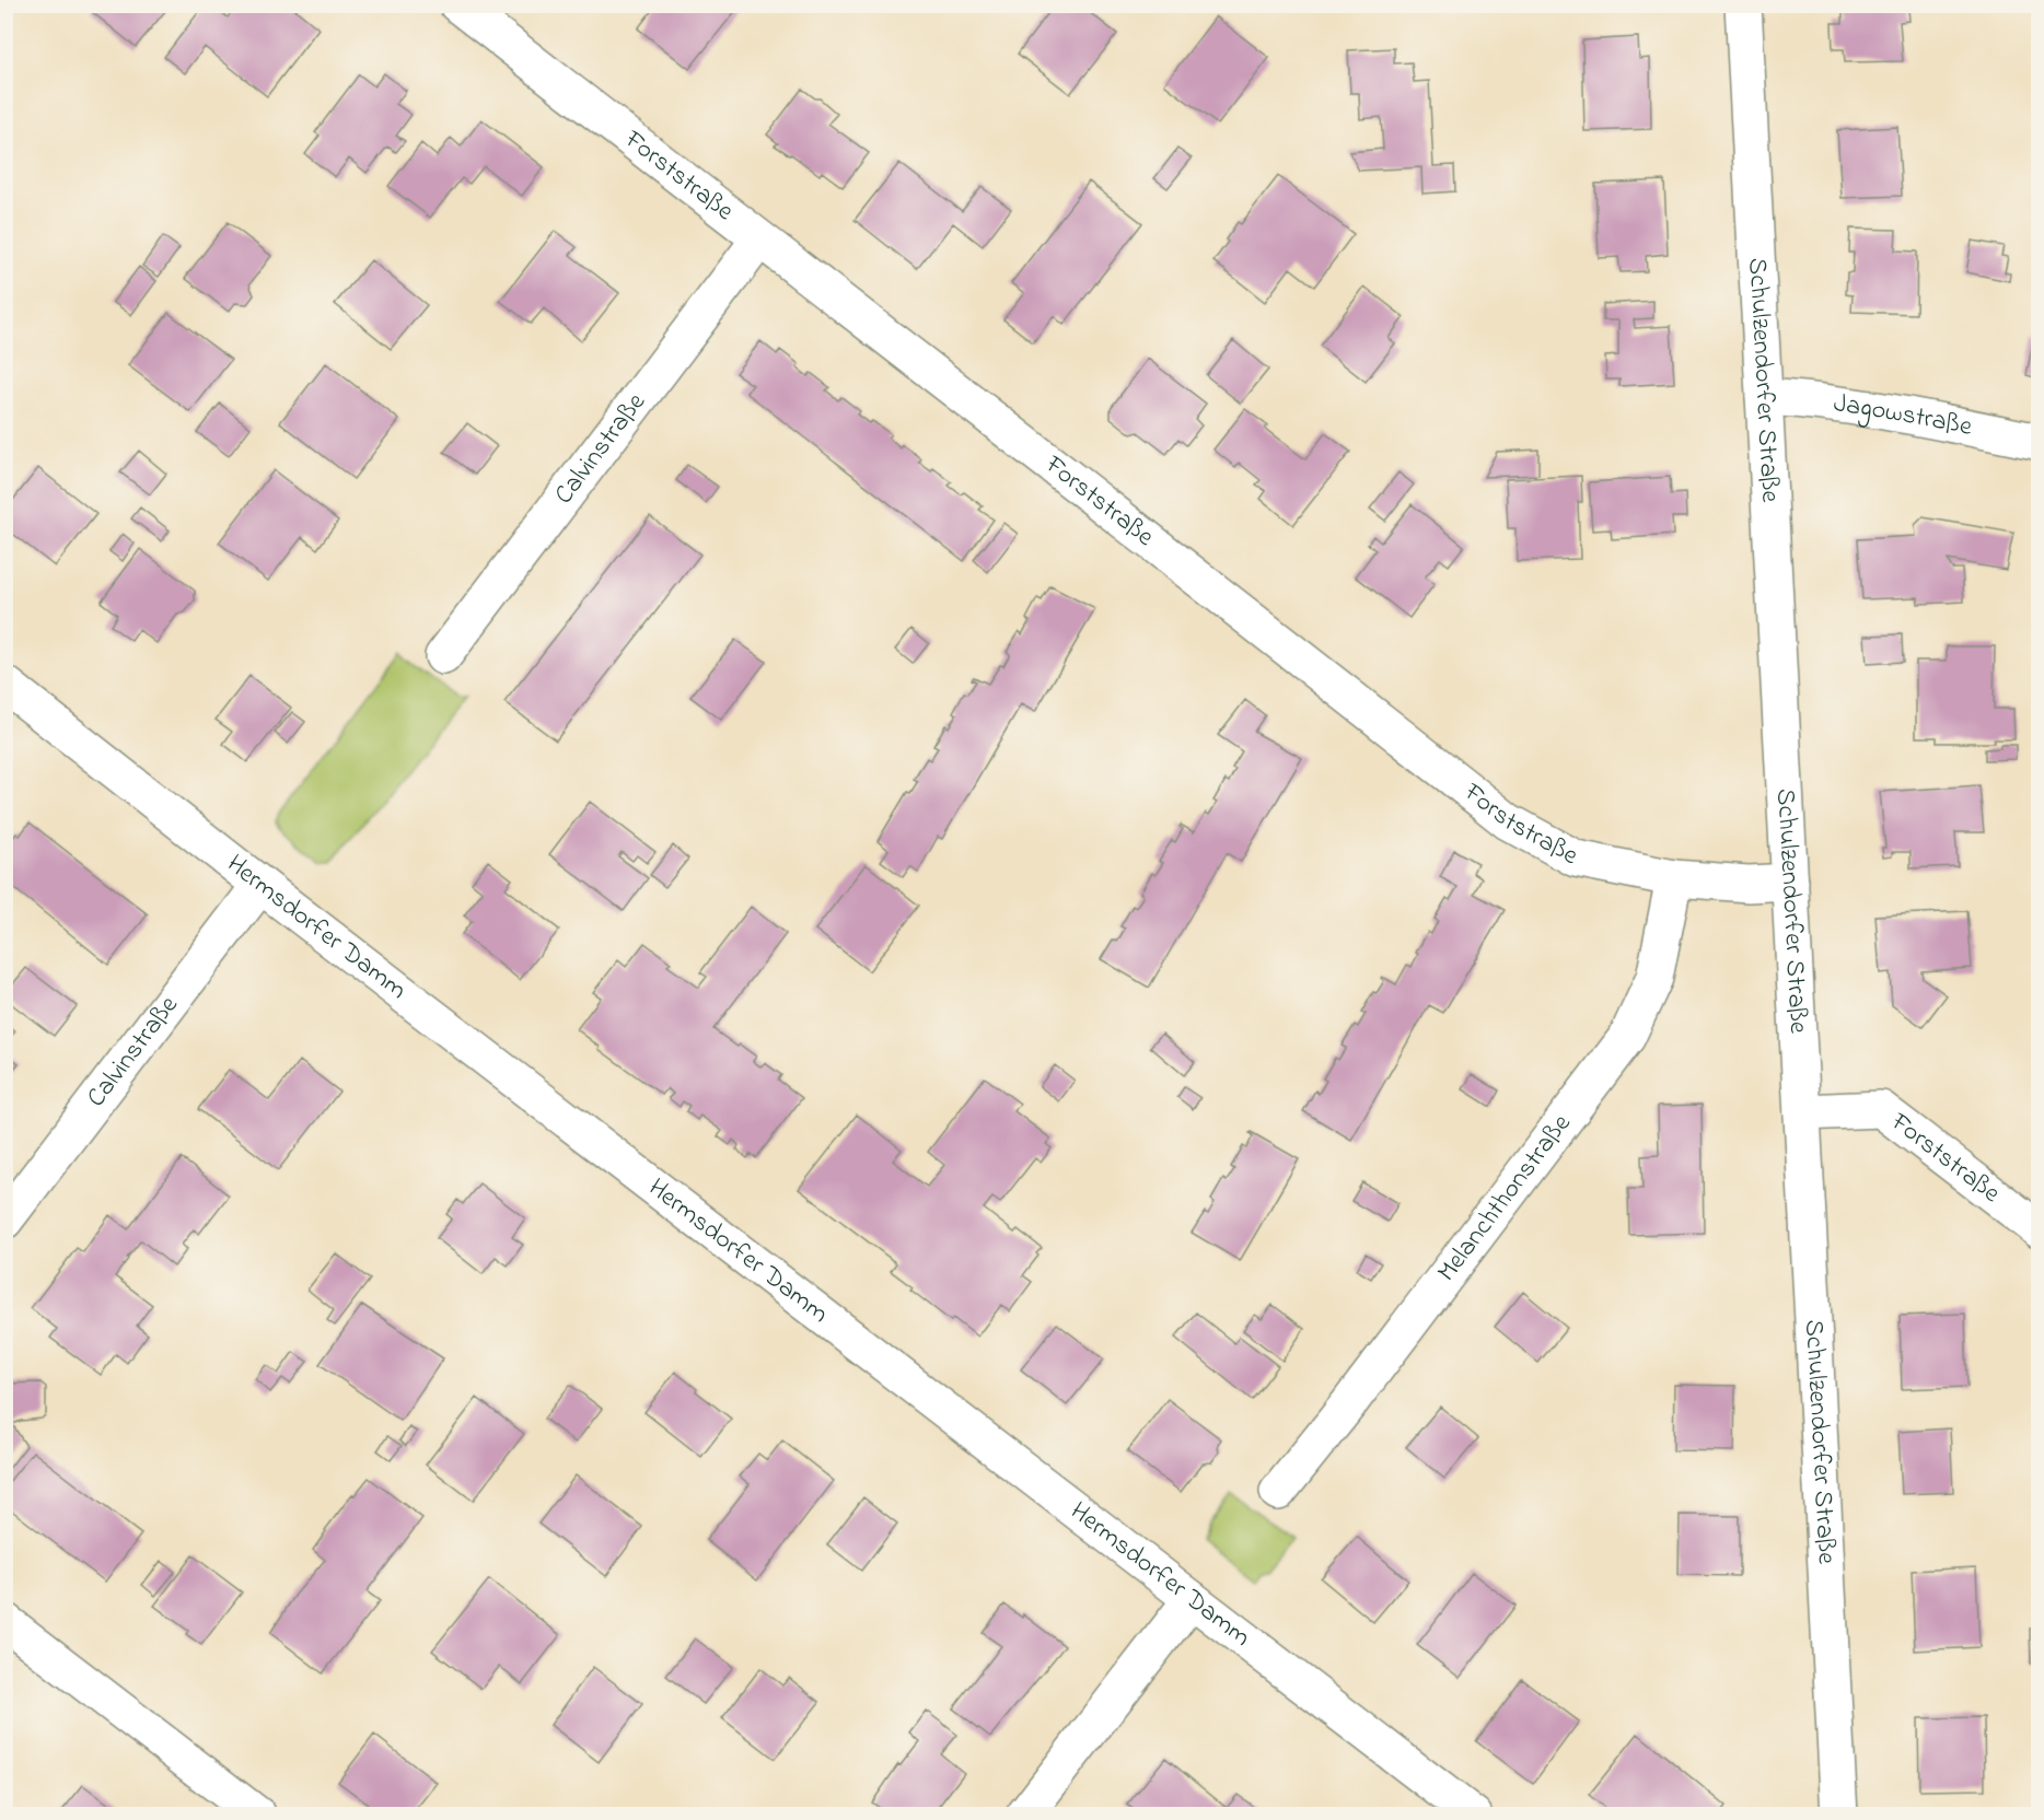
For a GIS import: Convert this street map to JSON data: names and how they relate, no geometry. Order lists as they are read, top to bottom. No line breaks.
{"streets":{"street":["Forststraße","Schulzendorfer Straße","Jagowstraße","Calvinstraße","Hermsdorfer Damm","Melanchthonstraße"]},"crossings":[["Forststraße","Schulzendorfer Straße"],["Forststraße","Calvinstraße"],["Forststraße","Melanchthonstraße"],["Schulzendorfer Straße","Jagowstraße"],["Calvinstraße","Hermsdorfer Damm"]]}
